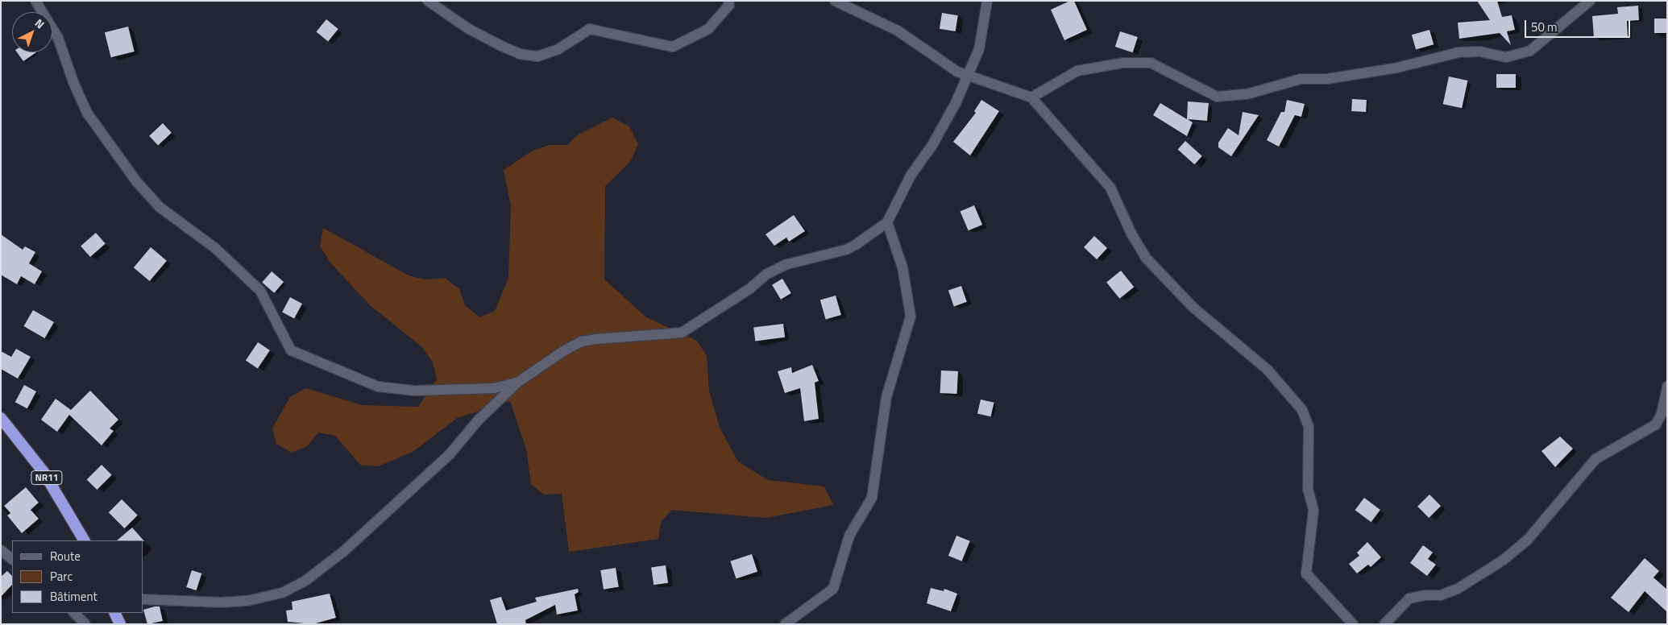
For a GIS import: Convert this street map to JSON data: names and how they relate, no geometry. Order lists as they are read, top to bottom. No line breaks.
{"streets":{"highway":["NR11"]},"legend":["Route","Parc","Bâtiment"],"scale_bar":"50 m","north":"top right"}
